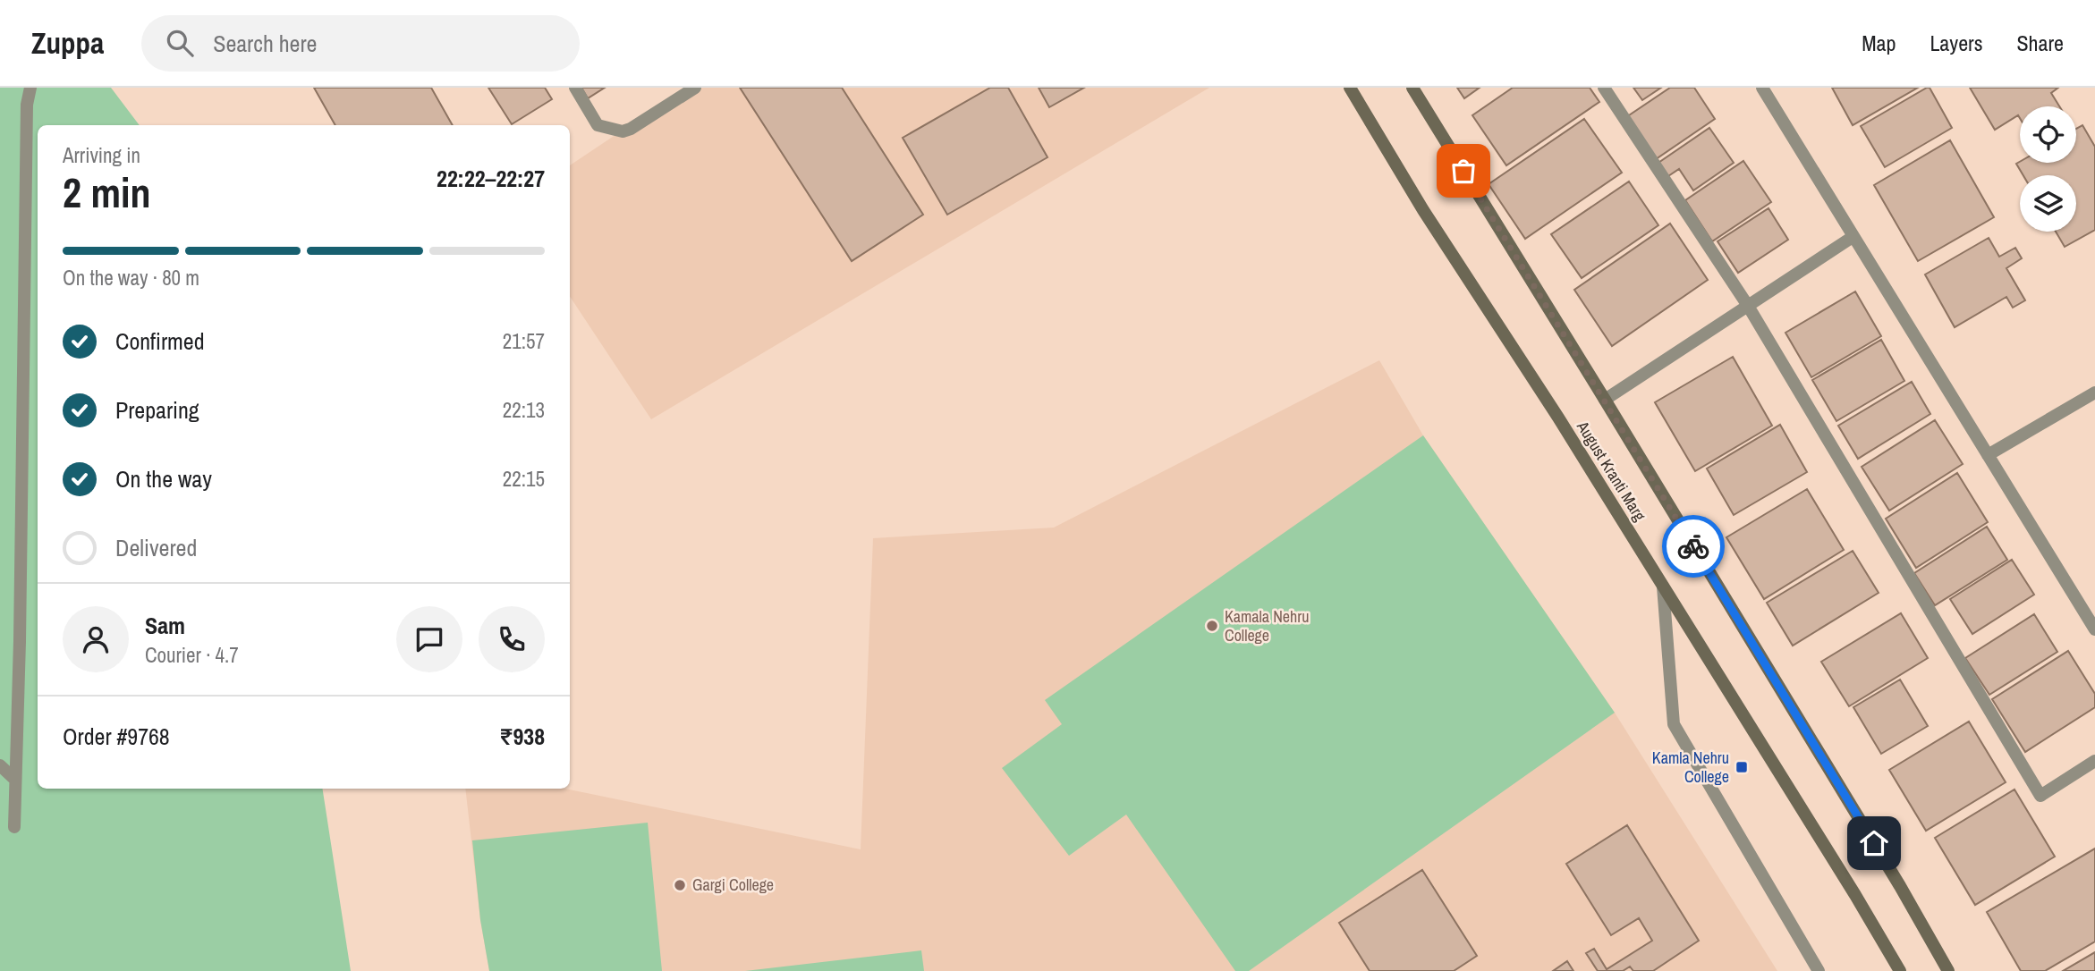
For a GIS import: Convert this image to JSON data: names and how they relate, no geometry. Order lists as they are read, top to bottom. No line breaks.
{"streets":{"main road":["August Kranti Marg"]},"places":{"other":["Kamala Nehru College","Gargi College"],"transit":["Kamla Nehru College"]},"page":{"header":"Zuppa","search":"Search here","nav":["Map","Layers","Share"],"heading":["2 min","Arriving in","22:22–22:27"],"panel":["Sam","Courier · 4.7","Order #9768","₹938"],"bar":"On the way · 80 m","list":[["Confirmed","21:57"],["Preparing","22:13"],["On the way","22:15"],"Delivered"]}}
